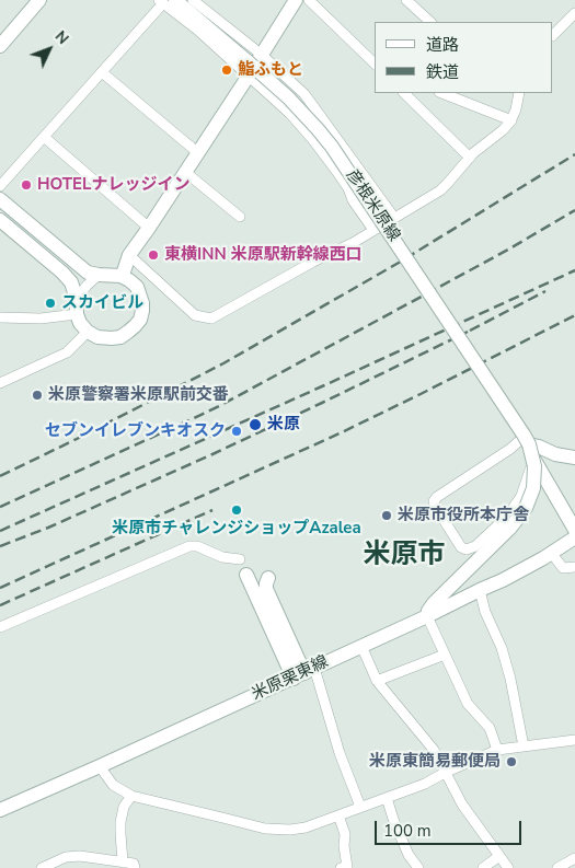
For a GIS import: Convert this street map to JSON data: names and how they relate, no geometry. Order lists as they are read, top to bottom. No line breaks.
{"streets":{"main road":["彦根米原線","米原栗東線"]},"crossings":[["彦根米原線","米原栗東線"]],"districts":["米原市"],"places":["鮨ふもと","HOTELナレッジイン","東横INN 米原駅新幹線西口","スカイビル","米原警察署米原駅前交番","米原","セブンイレブンキオスク","米原市チャレンジショップAzalea","米原市役所本庁舎","米原東簡易郵便局"],"legend":["道路","鉄道"],"scale_bar":"100 m","north":"top right"}
